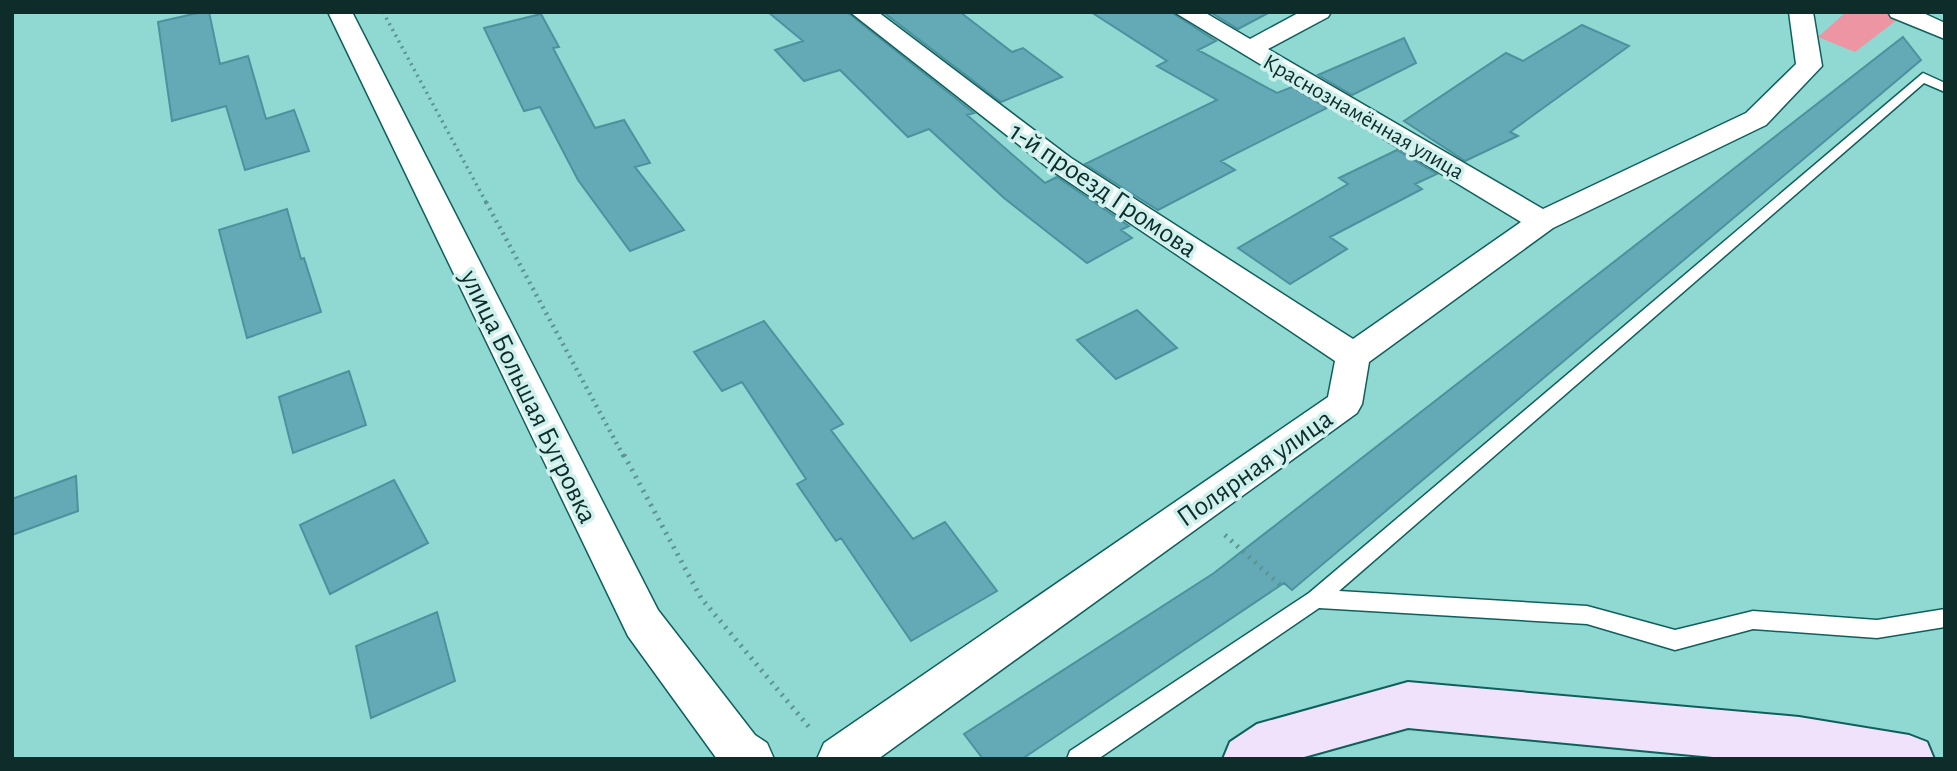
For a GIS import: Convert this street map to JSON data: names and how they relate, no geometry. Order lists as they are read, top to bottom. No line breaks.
{"streets":{"street":["Краснознамённая улица","1-й проезд Громова","улица Большая Бугровка","Полярная улица"]},"crossings":[["1-й проезд Громова","Полярная улица"]]}
